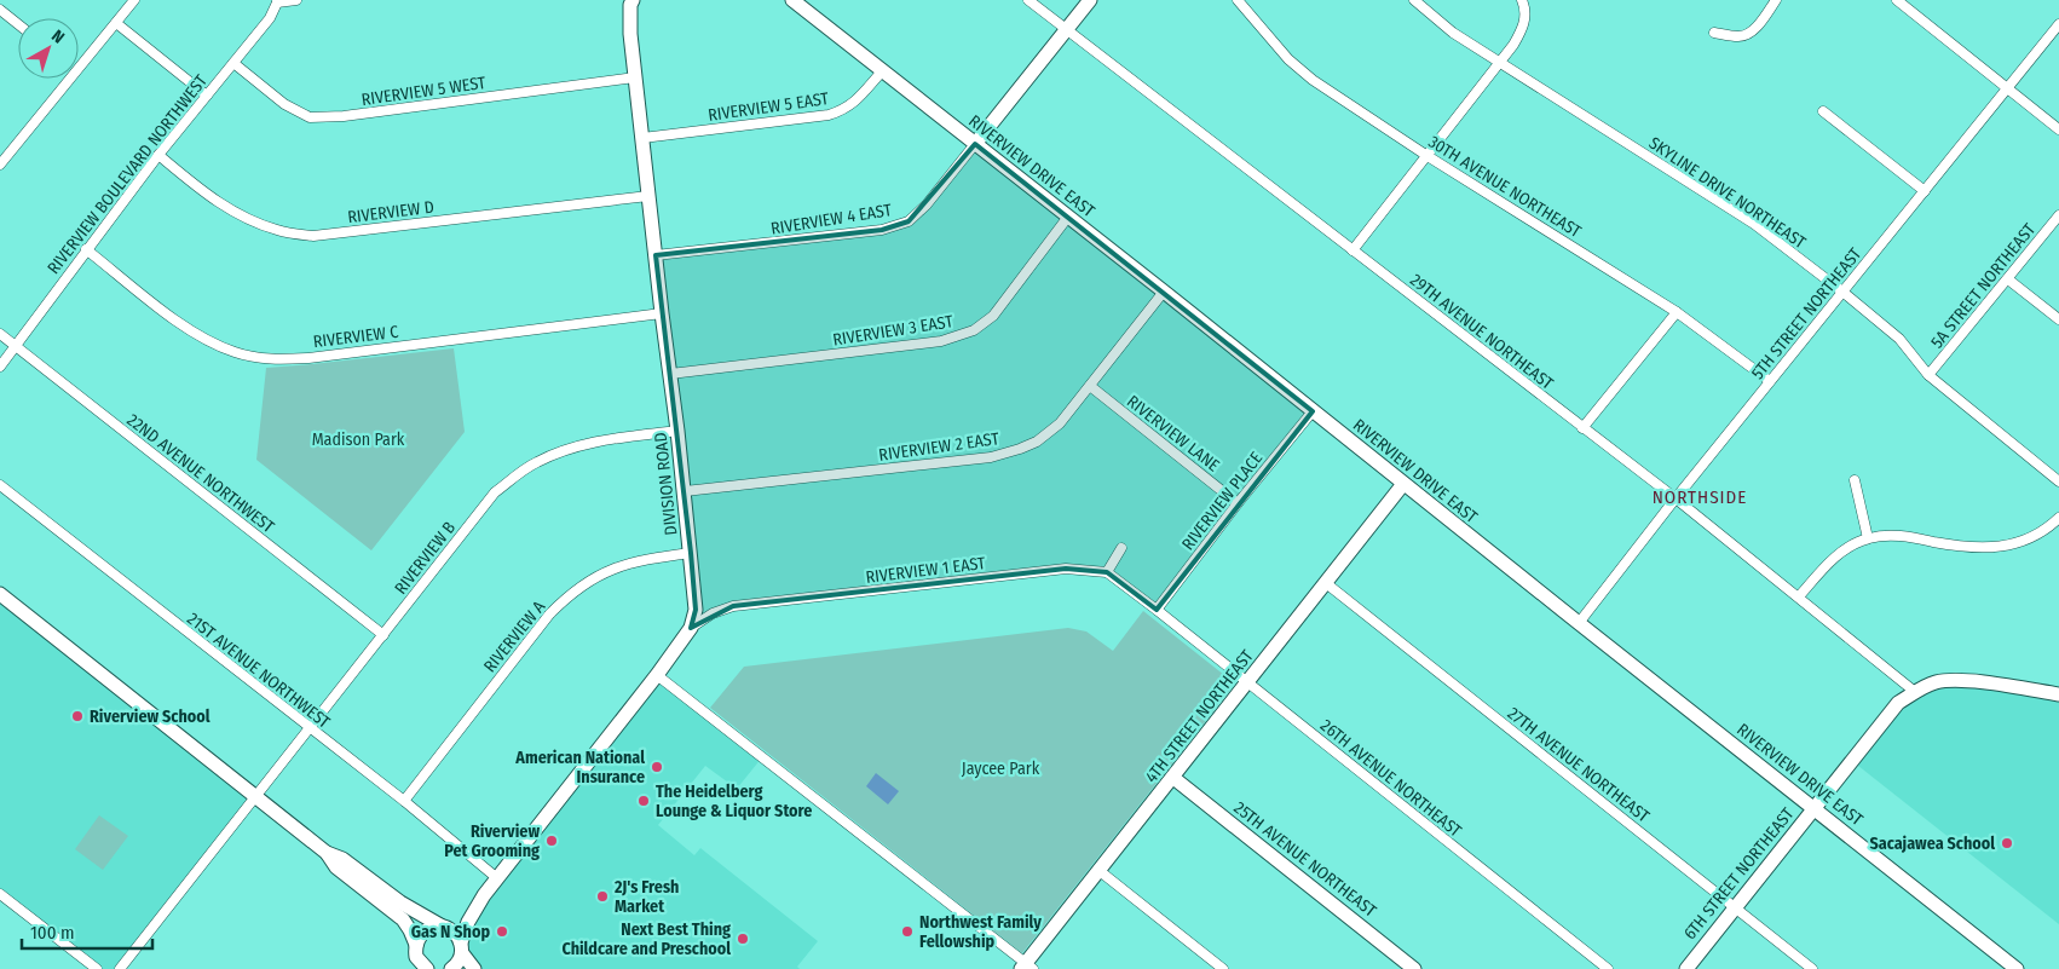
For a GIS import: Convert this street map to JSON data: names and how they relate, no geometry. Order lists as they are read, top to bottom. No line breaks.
{"streets":{"street":["RIVERVIEW 5 WEST","RIVERVIEW 5 EAST","RIVERVIEW DRIVE EAST","RIVERVIEW BOULEVARD NORTHWEST","30TH AVENUE NORTHEAST","SKYLINE DRIVE NORTHEAST","RIVERVIEW D","RIVERVIEW 4 EAST","5A STREET NORTHEAST","5TH STREET NORTHEAST","RIVERVIEW 3 EAST","29TH AVENUE NORTHEAST","RIVERVIEW C","RIVERVIEW LANE","RIVERVIEW 2 EAST","22ND AVENUE NORTHWEST","DIVISION ROAD","RIVERVIEW PLACE","RIVERVIEW B","RIVERVIEW 1 EAST","RIVERVIEW A","21ST AVENUE NORTHWEST","4TH STREET NORTHEAST","27TH AVENUE NORTHEAST","26TH AVENUE NORTHEAST","25TH AVENUE NORTHEAST","6TH STREET NORTHEAST"]},"crossings":[["RIVERVIEW 5 WEST","RIVERVIEW BOULEVARD NORTHWEST"],["RIVERVIEW 5 WEST","DIVISION ROAD"],["RIVERVIEW 5 EAST","RIVERVIEW DRIVE EAST"],["RIVERVIEW 5 EAST","DIVISION ROAD"],["RIVERVIEW DRIVE EAST","RIVERVIEW 4 EAST"],["RIVERVIEW DRIVE EAST","5TH STREET NORTHEAST"],["RIVERVIEW DRIVE EAST","RIVERVIEW 3 EAST"],["RIVERVIEW DRIVE EAST","RIVERVIEW 2 EAST"],["RIVERVIEW DRIVE EAST","RIVERVIEW PLACE"],["RIVERVIEW DRIVE EAST","4TH STREET NORTHEAST"],["RIVERVIEW DRIVE EAST","6TH STREET NORTHEAST"],["RIVERVIEW BOULEVARD NORTHWEST","RIVERVIEW D"],["RIVERVIEW BOULEVARD NORTHWEST","RIVERVIEW C"],["RIVERVIEW BOULEVARD NORTHWEST","22ND AVENUE NORTHWEST"],["30TH AVENUE NORTHEAST","5TH STREET NORTHEAST"],["SKYLINE DRIVE NORTHEAST","5A STREET NORTHEAST"],["SKYLINE DRIVE NORTHEAST","5TH STREET NORTHEAST"],["RIVERVIEW D","DIVISION ROAD"],["RIVERVIEW 4 EAST","DIVISION ROAD"],["5TH STREET NORTHEAST","29TH AVENUE NORTHEAST"],["RIVERVIEW 3 EAST","DIVISION ROAD"],["29TH AVENUE NORTHEAST","6TH STREET NORTHEAST"],["RIVERVIEW C","DIVISION ROAD"],["RIVERVIEW LANE","RIVERVIEW 2 EAST"],["RIVERVIEW LANE","RIVERVIEW PLACE"],["RIVERVIEW 2 EAST","DIVISION ROAD"],["22ND AVENUE NORTHWEST","RIVERVIEW B"],["DIVISION ROAD","RIVERVIEW B"],["DIVISION ROAD","RIVERVIEW 1 EAST"],["DIVISION ROAD","RIVERVIEW A"],["RIVERVIEW PLACE","26TH AVENUE NORTHEAST"],["RIVERVIEW B","21ST AVENUE NORTHWEST"],["RIVERVIEW A","21ST AVENUE NORTHWEST"],["4TH STREET NORTHEAST","27TH AVENUE NORTHEAST"],["4TH STREET NORTHEAST","26TH AVENUE NORTHEAST"],["4TH STREET NORTHEAST","25TH AVENUE NORTHEAST"],["27TH AVENUE NORTHEAST","6TH STREET NORTHEAST"]],"districts":["NORTHSIDE"],"parks":["Madison Park","Jaycee Park"],"places":["Riverview School","American National Insurance","The Heidelberg Lounge & Liquor Store","Riverview Pet Grooming","Sacajawea School","2J's Fresh Market","Gas N Shop","Northwest Family Fellowship","Next Best Thing Childcare and Preschool"],"scale_bar":"100 m","north":"top right"}
